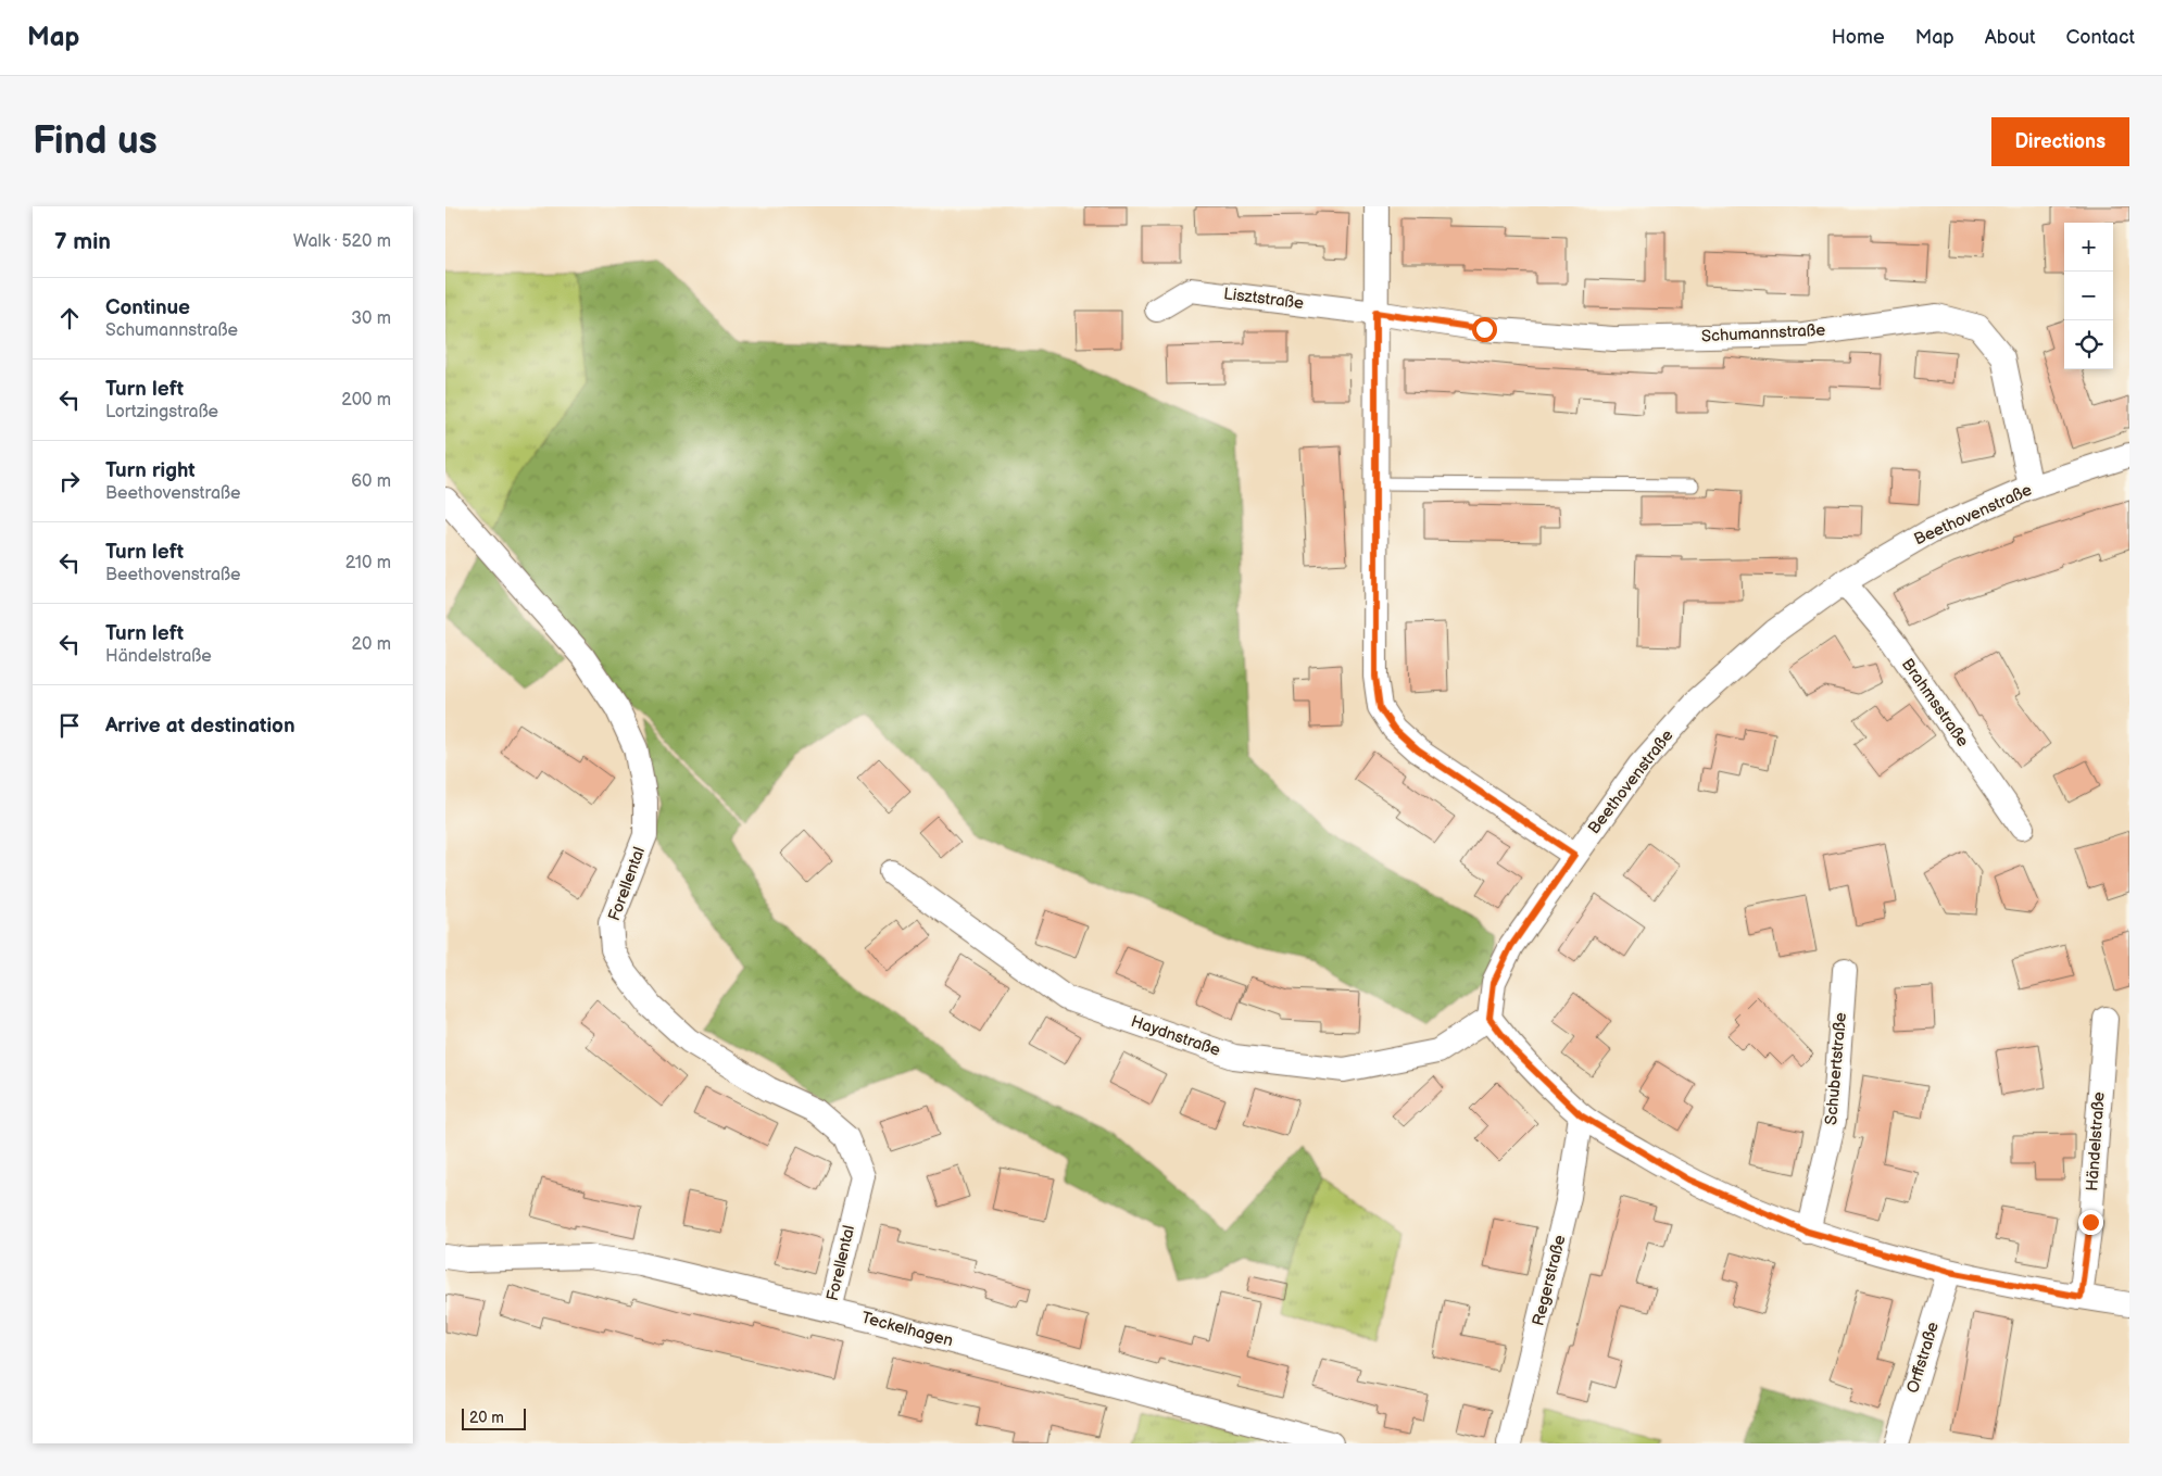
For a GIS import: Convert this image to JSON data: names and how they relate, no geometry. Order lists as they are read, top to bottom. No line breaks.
{"streets":{"street":["Lisztstraße","Schumannstraße","Beethovenstraße","Brahmsstraße","Forellental","Haydnstraße","Schubertstraße","Händelstraße","Regerstraße","Teckelhagen","Orffstraße"]},"crossings":[["Lisztstraße","Schumannstraße"],["Schumannstraße","Beethovenstraße"],["Beethovenstraße","Brahmsstraße"],["Beethovenstraße","Haydnstraße"],["Forellental","Teckelhagen"]],"scale_bar":"20 m","page":{"header":"Map","nav":["Home","Map","About","Contact"],"buttons":"Directions","title":"Find us","heading":["7 min","Walk · 520 m"],"map_buttons":["+","−"],"list":[["Continue","Schumannstraße","30 m"],["Turn left","Lortzingstraße","200 m"],["Turn right","Beethovenstraße","60 m"],["Turn left","Beethovenstraße","210 m"],["Turn left","Händelstraße","20 m"],"Arrive at destination"],"scale":"20 m"}}
